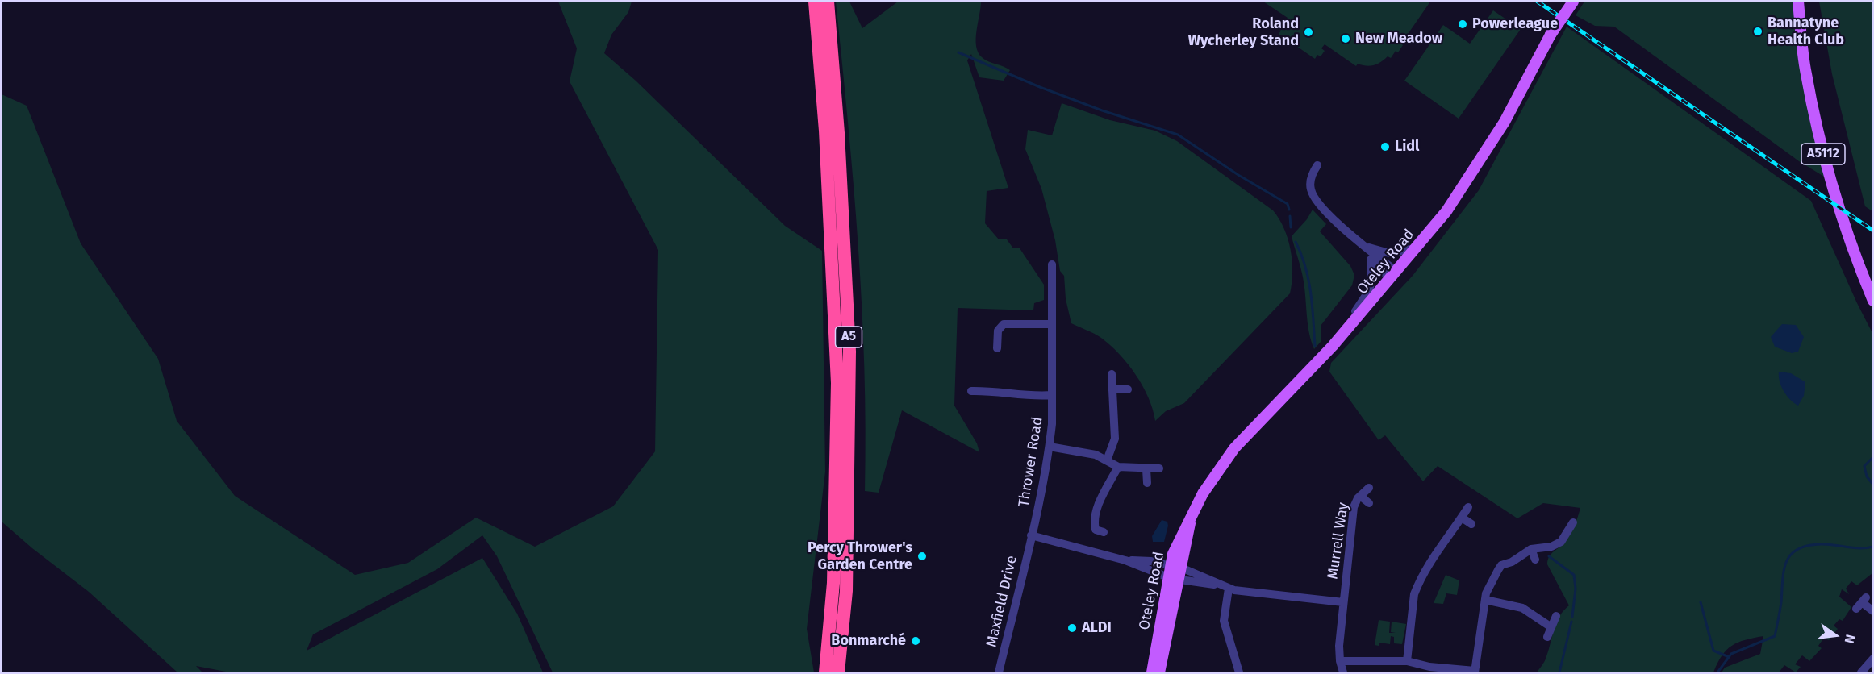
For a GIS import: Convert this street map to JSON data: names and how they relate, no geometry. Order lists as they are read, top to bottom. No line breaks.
{"streets":{"highway":["A5"],"main road":["A5112","Oteley Road"],"street":["Thrower Road","Murrell Way","Maxfield Drive"]},"crossings":[["Thrower Road","Maxfield Drive"]],"places":["Powerleague","Bannatyne Health Club","Roland Wycherley Stand","New Meadow","Lidl","Percy Thrower's Garden Centre","ALDI","Bonmarché"],"north":"right"}
